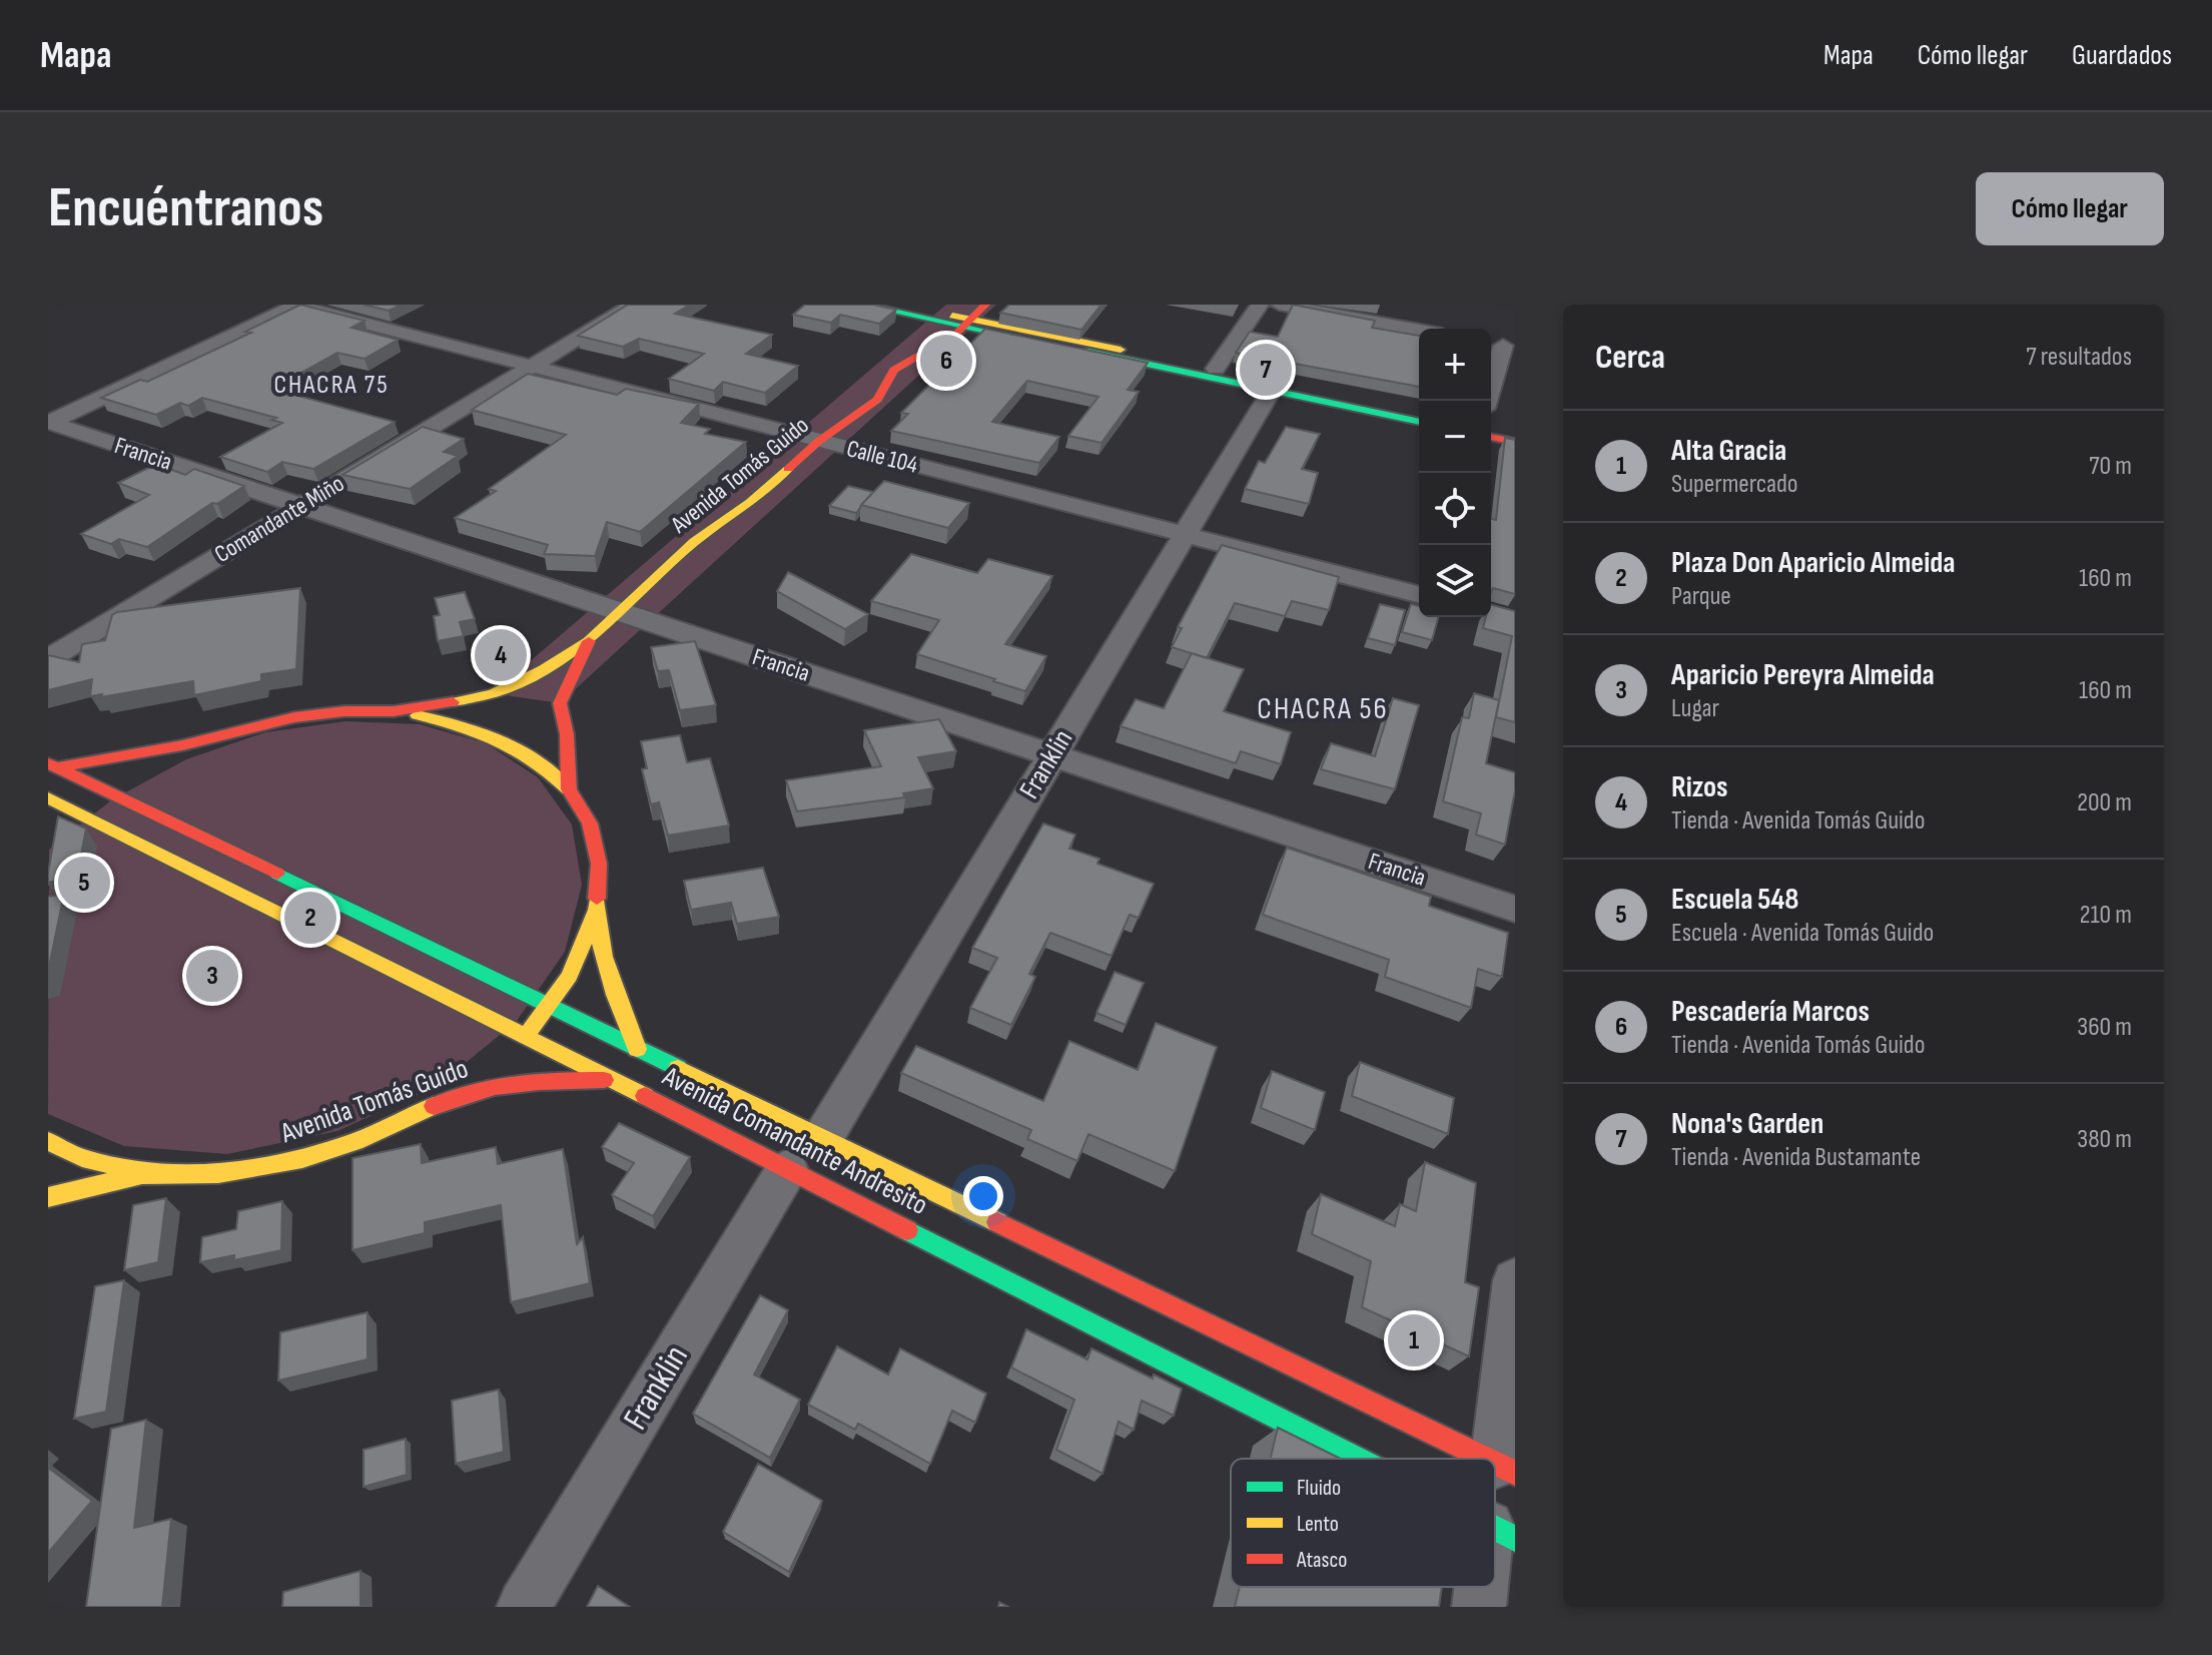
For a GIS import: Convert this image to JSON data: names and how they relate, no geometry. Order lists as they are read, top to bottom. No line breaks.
{"streets":{"main road":["Avenida Tomás Guido","Avenida Comandante Andresito"],"street":["Francia","Calle 104","Comandante Miño","Franklin"]},"crossings":[["Francia","Avenida Tomás Guido"],["Francia","Comandante Miño"],["Francia","Franklin"],["Calle 104","Avenida Tomás Guido"],["Calle 104","Comandante Miño"],["Calle 104","Franklin"],["Avenida Tomás Guido","Avenida Comandante Andresito"],["Franklin","Avenida Comandante Andresito"]],"districts":["CHACRA 75","CHACRA 56"],"legend":["Fluido","Lento","Atasco"],"page":{"header":"Mapa","nav":["Mapa","Cómo llegar","Guardados"],"buttons":"Cómo llegar","title":"Encuéntranos","heading":["Cerca","7 resultados"],"map_buttons":["+","−"],"pins":["6","7","4","5","2","3","1"],"list":[{"mark":"1","name":"Alta Gracia","note":"Supermercado","value":"70 m"},{"mark":"2","name":"Plaza Don Aparicio Almeida","note":"Parque","value":"160 m"},{"mark":"3","name":"Aparicio Pereyra Almeida","note":"Lugar","value":"160 m"},{"mark":"4","name":"Rizos","note":"Tienda · Avenida Tomás Guido","value":"200 m"},{"mark":"5","name":"Escuela 548","note":"Escuela · Avenida Tomás Guido","value":"210 m"},{"mark":"6","name":"Pescadería Marcos","note":"Tienda · Avenida Tomás Guido","value":"360 m"},{"mark":"7","name":"Nona's Garden","note":"Tienda · Avenida Bustamante","value":"380 m"}]}}
